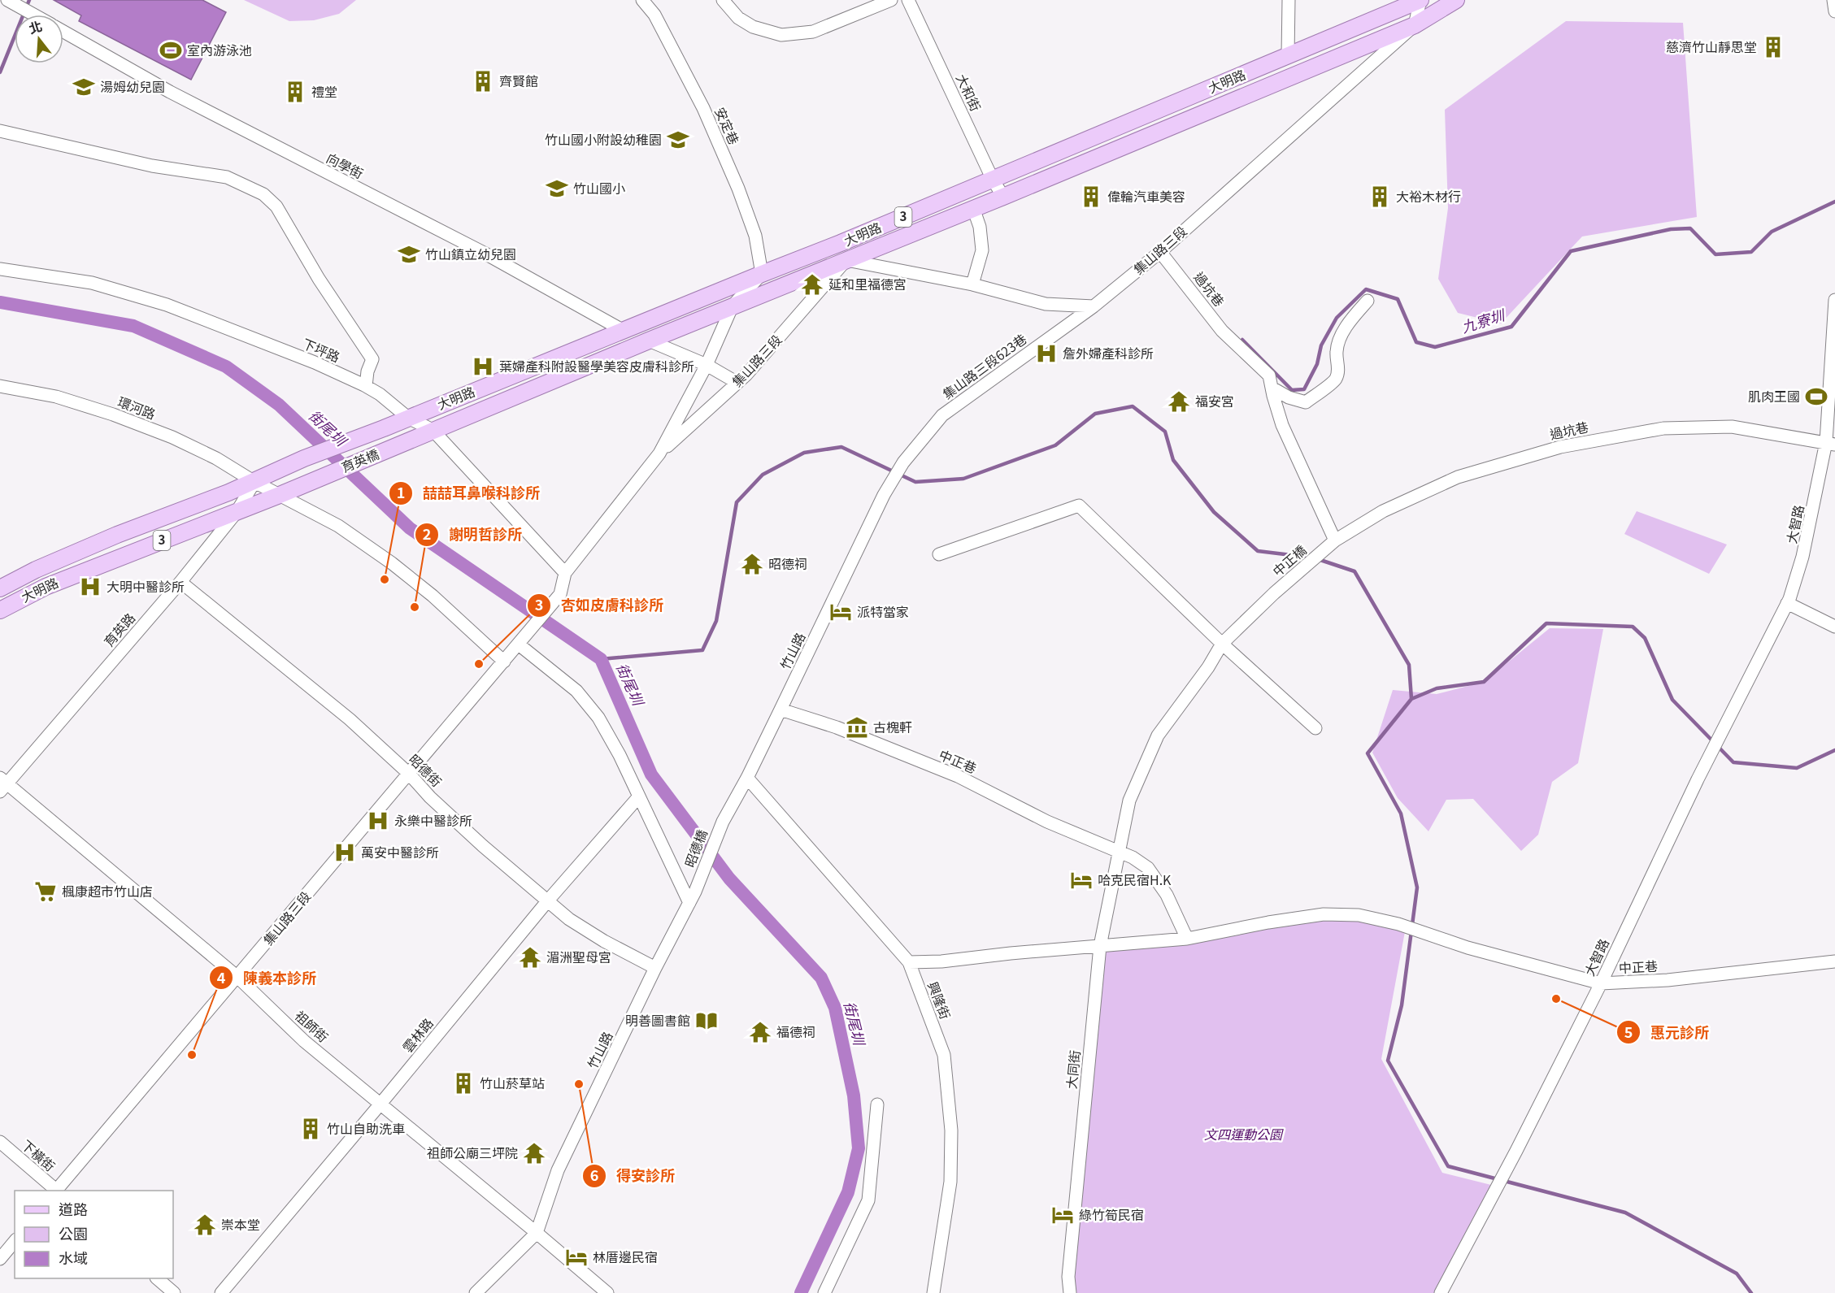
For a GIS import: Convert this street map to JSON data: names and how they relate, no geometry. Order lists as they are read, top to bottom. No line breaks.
{"streets":{"main road":["大明路","3","集山路三段","育英橋"],"street":["大和街","安定巷","向學街","過坑巷","下坪路","集山路三段623巷","環河路","大智路","中正橋","育英路","竹山路","中正巷","昭德街","昭德橋","興隆街","祖師街","雲林路","大同街","下橫街"]},"crossings":[["大明路","大和街"],["大明路","安定巷"],["大明路","向學街"],["大明路","集山路三段"],["大明路","下坪路"],["大明路","環河路"],["大明路","育英橋"],["大明路","育英路"],["安定巷","集山路三段"],["集山路三段","過坑巷"],["集山路三段","下坪路"],["集山路三段","集山路三段623巷"],["集山路三段","環河路"],["集山路三段","昭德街"],["集山路三段","祖師街"],["過坑巷","大智路"],["過坑巷","中正橋"],["集山路三段623巷","竹山路"],["環河路","育英路"],["大智路","中正巷"],["育英路","昭德街"],["育英路","祖師街"],["竹山路","中正巷"],["竹山路","昭德街"],["竹山路","昭德橋"],["竹山路","興隆街"],["竹山路","祖師街"],["中正巷","大同街"],["昭德街","雲林路"],["祖師街","雲林路"]],"water":["九寮圳","街尾圳"],"parks":["文四運動公園"],"places":{"building":["慈濟竹山靜思堂","齊賢館","禮堂","偉輪汽車美容","大裕木材行","竹山菸草站","竹山自助洗車"],"sports":["室內游泳池","肌肉王國"],"school or university":["湯姆幼兒園","竹山國小附設幼稚園","竹山國小","竹山鎮立幼兒園"],"temple":["延和里福德宮","福安宮","昭德祠","湄洲聖母宮","福德祠","祖師公廟三坪院","崇本堂"],"hospital":["詹外婦產科診所","葉婦產科附設醫學美容皮膚科診所","大明中醫診所","永樂中醫診所","萬安中醫診所"],"other":["喆喆耳鼻喉科診所","謝明哲診所","杏如皮膚科診所","惠元診所","陳義本診所","得安診所"],"hotel":["派特當家","哈克民宿H.K","綠竹筍民宿","林厝邊民宿"],"museum":["古槐軒"],"supermarket":["楓康超市竹山店"],"library":["明善圖書館"]},"legend":["道路","公園","水域"],"north":"top"}
